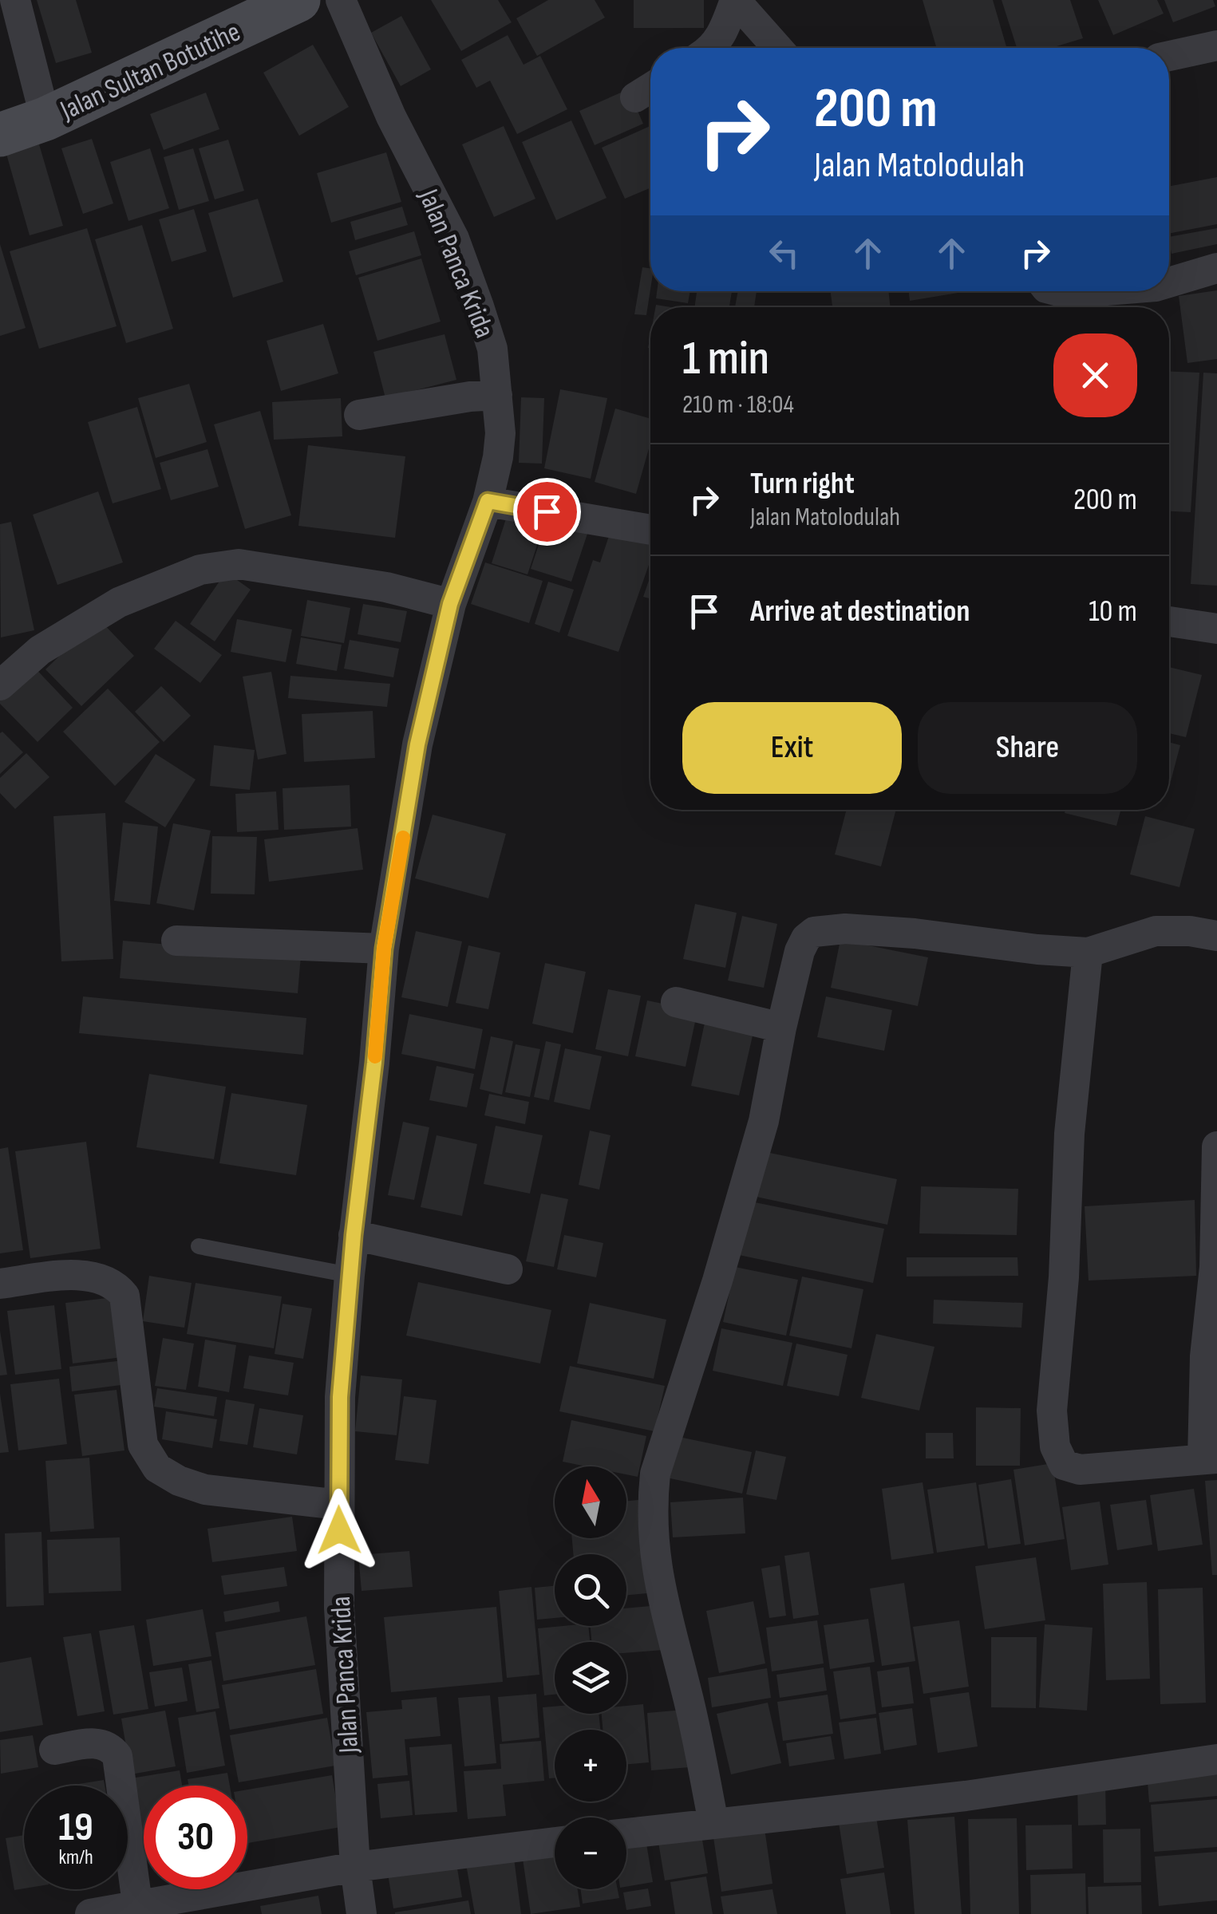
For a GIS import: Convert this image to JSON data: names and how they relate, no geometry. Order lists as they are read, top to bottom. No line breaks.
{"streets":{"main road":["Jalan Sultan Botutihe"],"street":["Jalan Panca Krida"]},"north":"top","page":{"turn":["200 m","Jalan Matolodulah"],"heading":["1 min","210 m · 18:04"],"list":[{"name":"Turn right","note":"Jalan Matolodulah","value":"200 m"},{"name":"Arrive at destination","value":"10 m"}],"buttons":["Exit","Share"],"map_buttons":["+","−"],"speed":"19 km/h","limit":"30"}}
